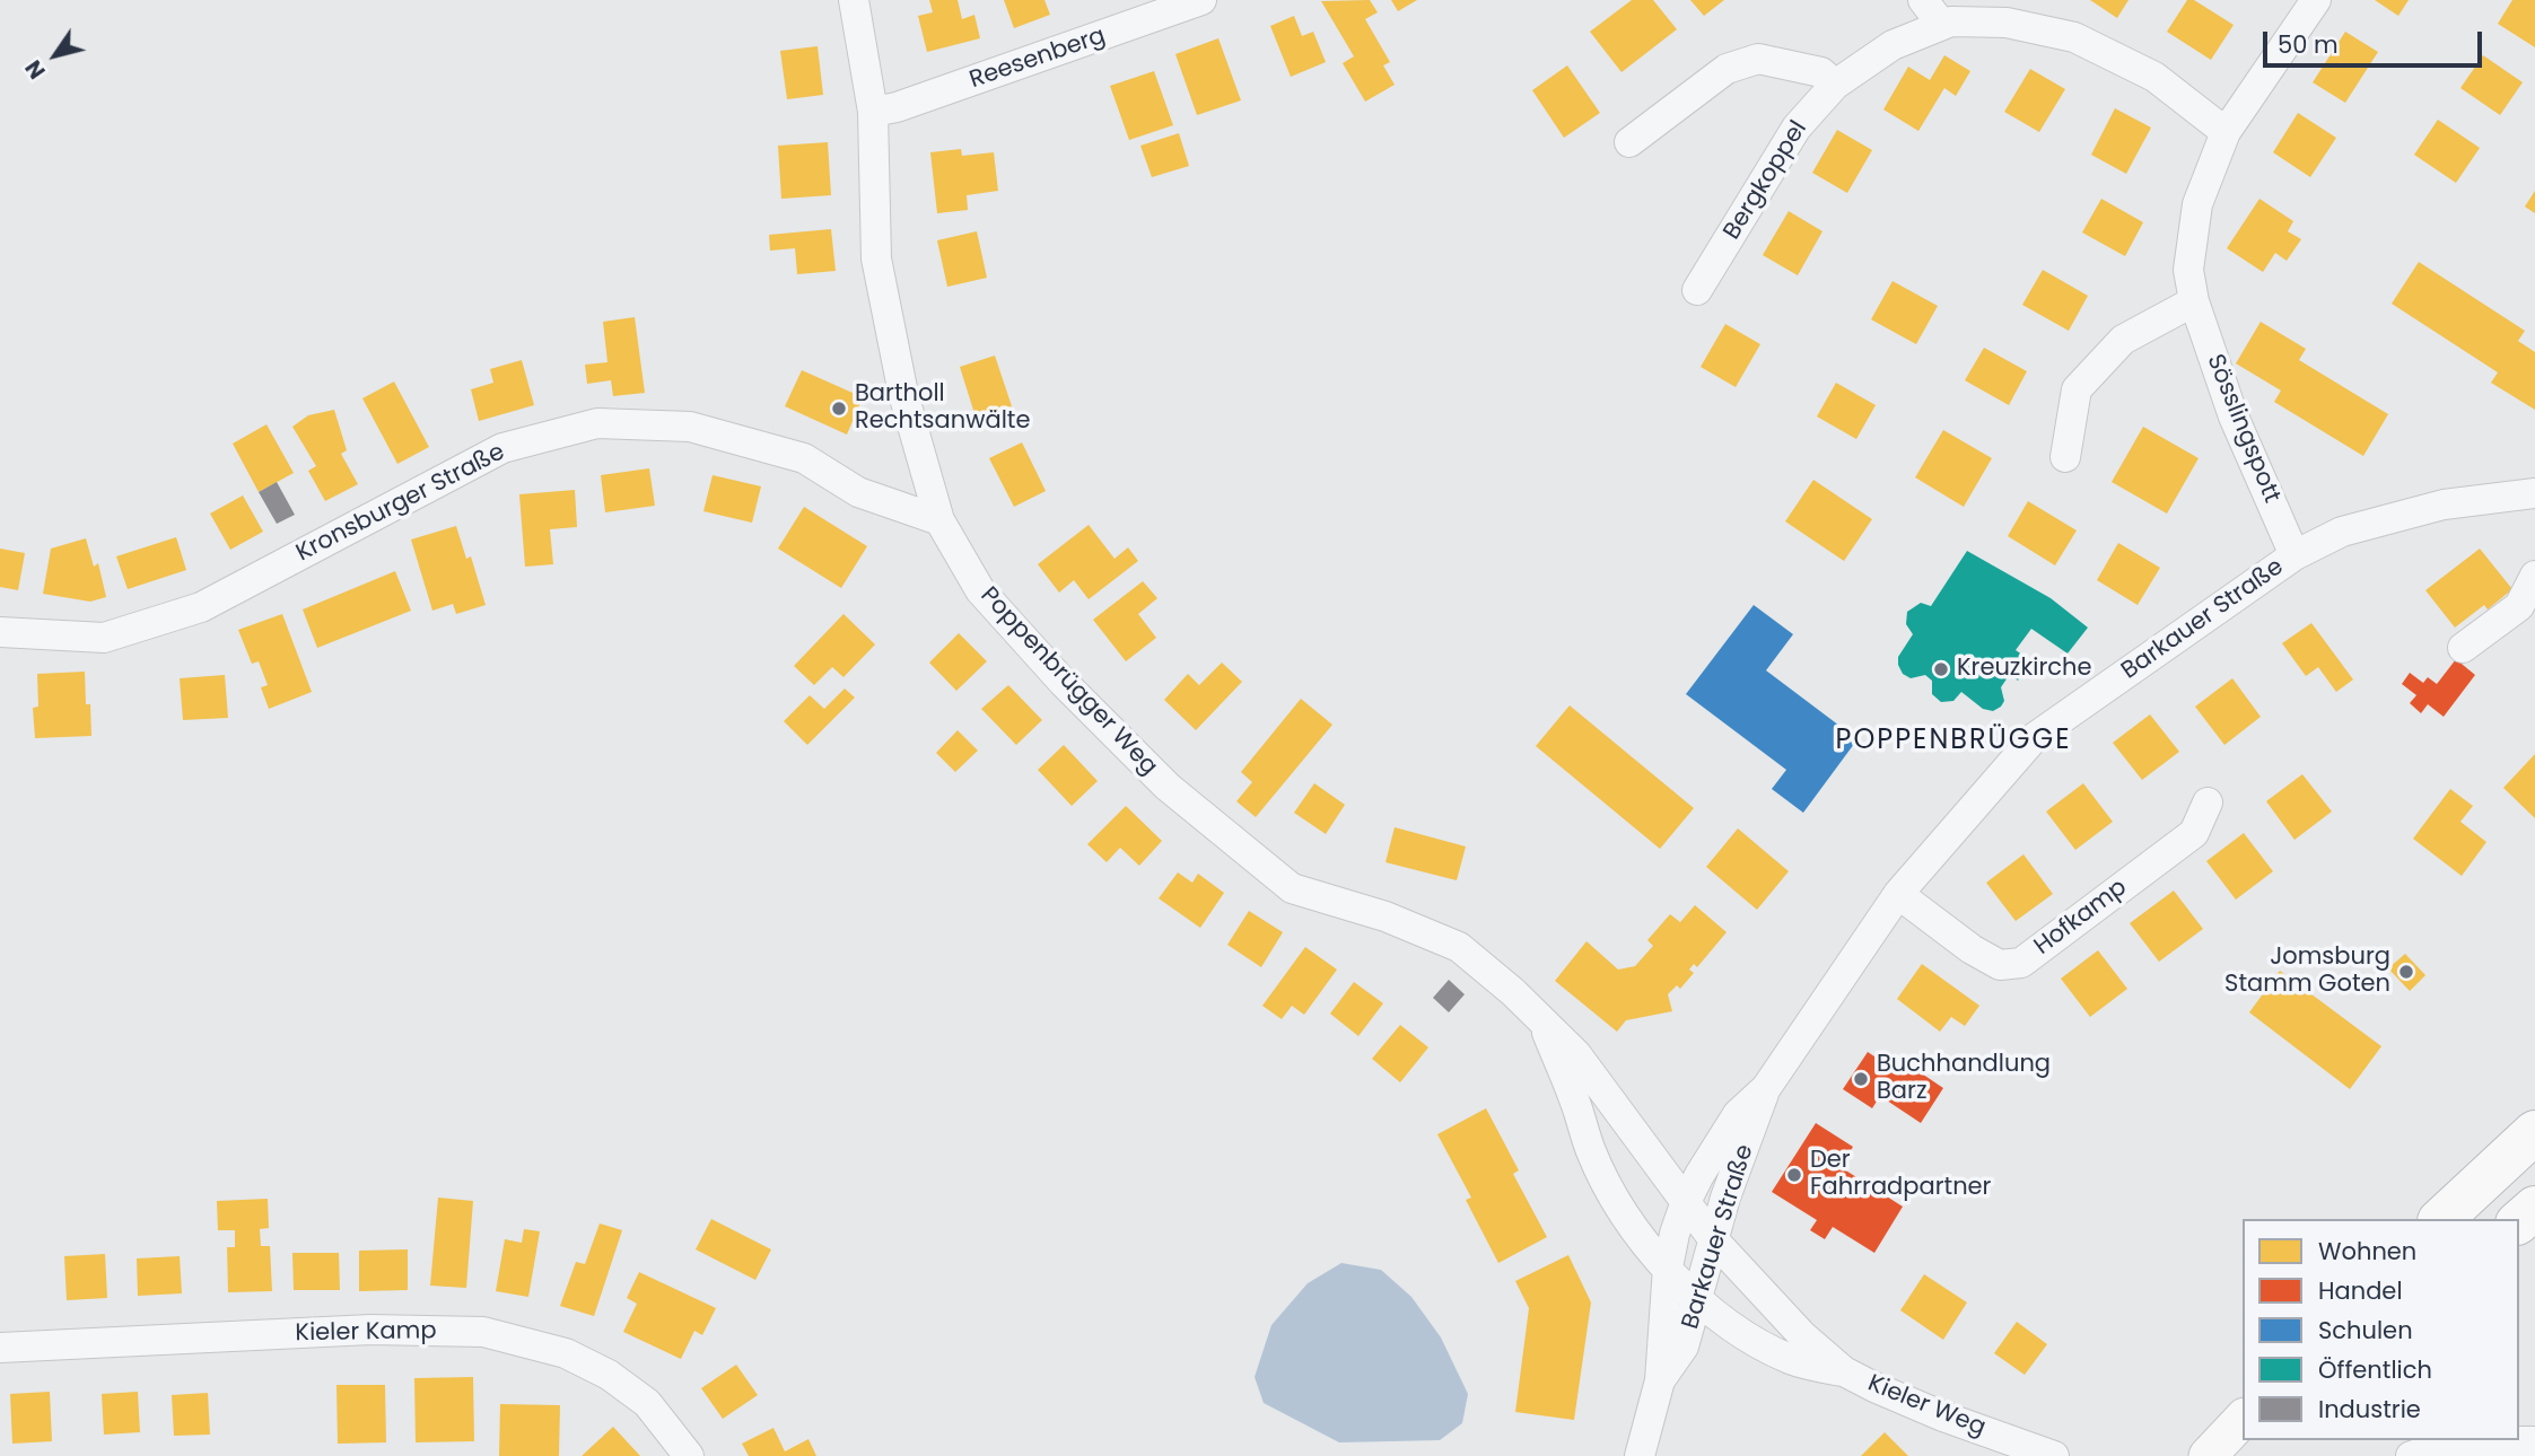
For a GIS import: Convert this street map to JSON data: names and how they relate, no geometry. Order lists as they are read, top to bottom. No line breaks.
{"streets":{"street":["Reesenberg","Bergkoppel","Sösslingspott","Kronsburger Straße","Barkauer Straße","Poppenbrügger Weg","Hofkamp","Kieler Kamp","Kieler Weg"]},"crossings":[["Reesenberg","Poppenbrügger Weg"],["Bergkoppel","Sösslingspott"],["Sösslingspott","Barkauer Straße"],["Kronsburger Straße","Poppenbrügger Weg"],["Barkauer Straße","Poppenbrügger Weg"],["Barkauer Straße","Hofkamp"],["Barkauer Straße","Kieler Weg"],["Poppenbrügger Weg","Kieler Weg"]],"districts":["POPPENBRÜGGE"],"places":["Bartholl Rechtsanwälte","Kreuzkirche","Jomsburg Stamm Goten","Buchhandlung Barz","Der Fahrradpartner"],"legend":["Wohnen","Handel","Schulen","Öffentlich","Industrie"],"scale_bar":"50 m","north":"bottom left"}
